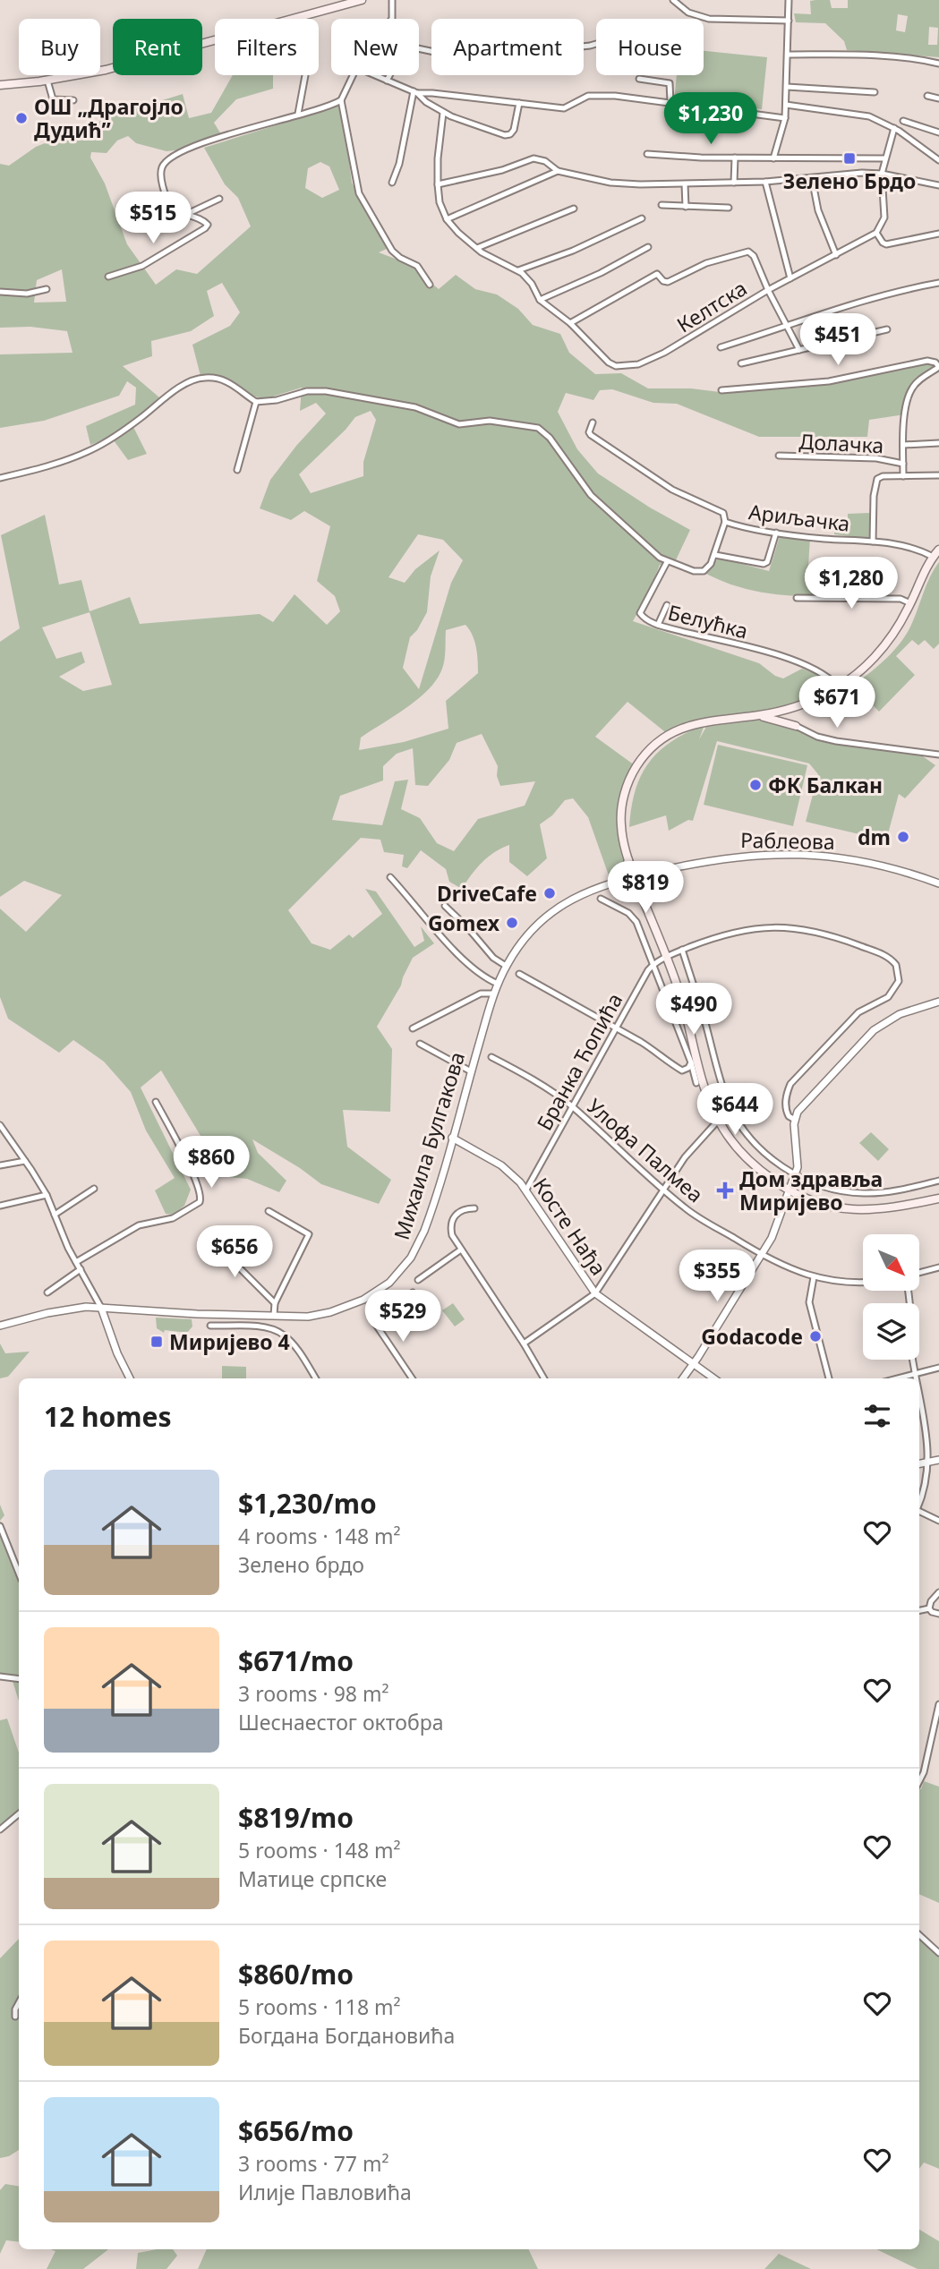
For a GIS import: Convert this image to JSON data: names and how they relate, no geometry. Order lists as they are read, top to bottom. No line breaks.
{"streets":{"street":["Келтска","Долачка","Ариљачка","Белућка","Раблеова","Бранка Ћопића","Михаила Булгакова","Улофа Палмеа","Косте Нађа"]},"crossings":[["Долачка","Ариљачка"],["Раблеова","Михаила Булгакова"],["Бранка Ћопића","Улофа Палмеа"],["Бранка Ћопића","Косте Нађа"],["Михаила Булгакова","Косте Нађа"]],"places":{"other":["ОШ „Драгојло Дудић”","ФК Балкан","dm","DriveCafe","Gomex","Godacode"],"transit":["Зелено Брдо","Миријево 4"],"health":["Дом здравља Миријево"]},"north":"bottom right","page":{"chip":["Buy","Rent","Filters","New","Apartment","House"],"price":["$1,230","$515","$451","$1,280","$671","$819","$490","$644","$860","$656","$355","$529"],"heading":"12 homes","list":[{"name":"$1,230/mo","note":"4 rooms · 148 m² · Зелено брдо"},{"name":"$671/mo","note":"3 rooms · 98 m² · Шеснаестог октобра"},{"name":"$819/mo","note":"5 rooms · 148 m² · Матице српске"},{"name":"$860/mo","note":"5 rooms · 118 m² · Богдана Богдановића"},{"name":"$656/mo","note":"3 rooms · 77 m² · Илије Павловића"}]}}
